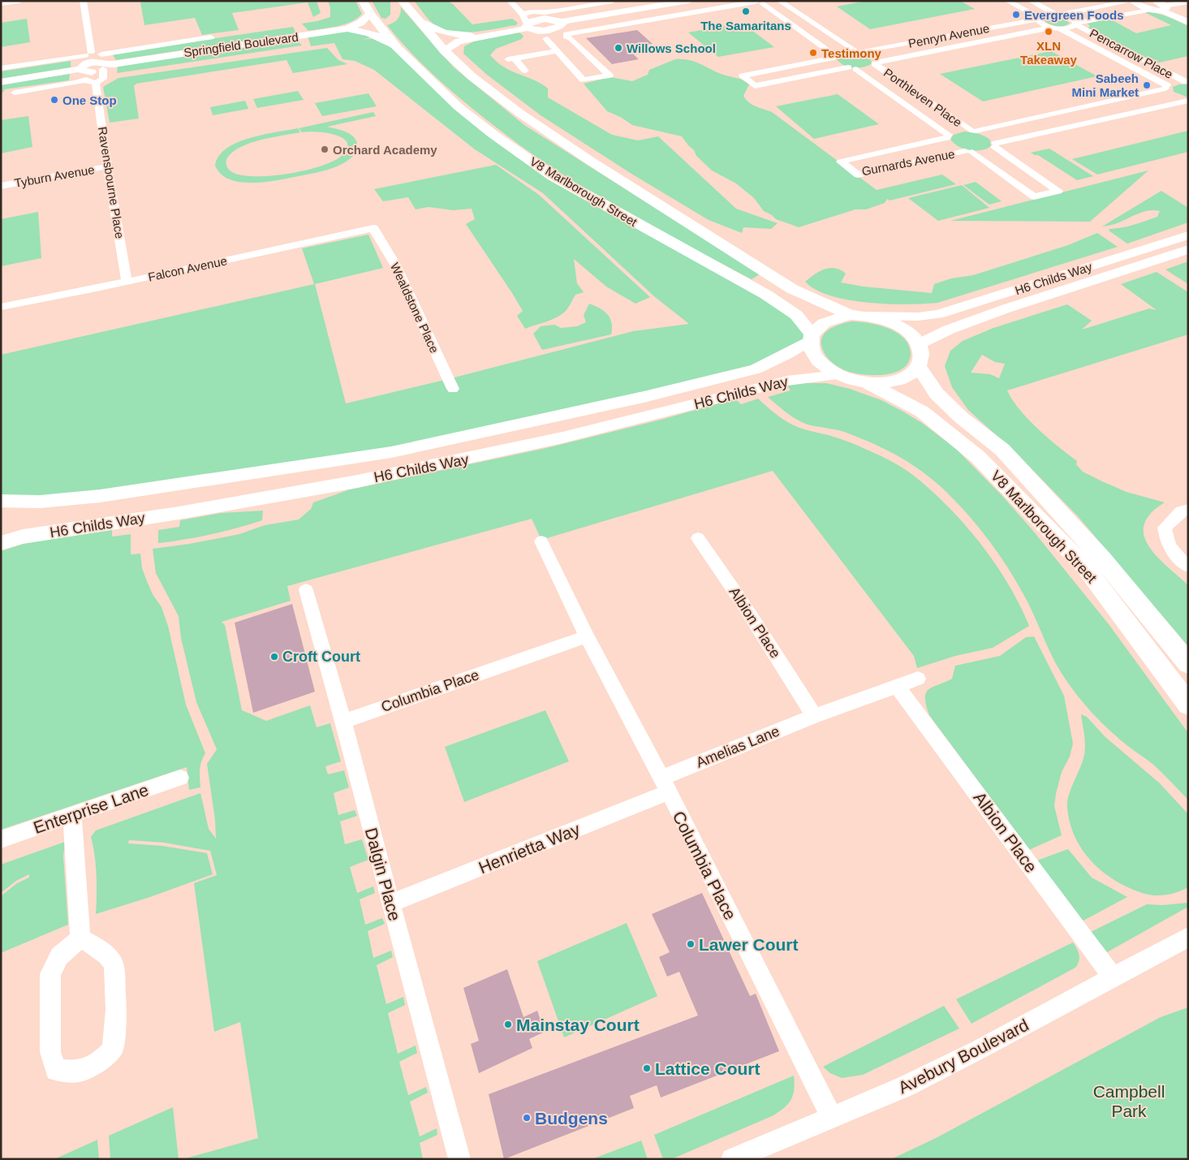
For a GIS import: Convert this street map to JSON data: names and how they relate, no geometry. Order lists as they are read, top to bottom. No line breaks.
{"streets":{"main road":["V8 Marlborough Street"],"street":["Penryn Avenue","Springfield Boulevard","Pencarrow Place","Porthleven Place","Gurnards Avenue","Tyburn Avenue","Ravensbourne Place","Falcon Avenue","H6 Childs Way","Wealdstone Place","Albion Place","Columbia Place","Amelias Lane","Enterprise Lane","Henrietta Way","Dalgin Place","Avebury Boulevard"]},"crossings":[["Penryn Avenue","Pencarrow Place"],["Penryn Avenue","Porthleven Place"],["Springfield Boulevard","V8 Marlborough Street"],["Porthleven Place","Gurnards Avenue"],["Tyburn Avenue","Ravensbourne Place"],["Ravensbourne Place","Falcon Avenue"],["V8 Marlborough Street","H6 Childs Way"],["Falcon Avenue","Wealdstone Place"],["Albion Place","Amelias Lane"],["Albion Place","Avebury Boulevard"],["Columbia Place","Amelias Lane"],["Columbia Place","Henrietta Way"],["Columbia Place","Dalgin Place"],["Columbia Place","Avebury Boulevard"],["Amelias Lane","Henrietta Way"],["Henrietta Way","Dalgin Place"]],"parks":["Campbell Park"],"places":["The Samaritans","Evergreen Foods","XLN Takeaway","Willows School","Testimony","Sabeeh Mini Market","One Stop","Orchard Academy","Croft Court","Lawer Court","Mainstay Court","Lattice Court","Budgens"]}
